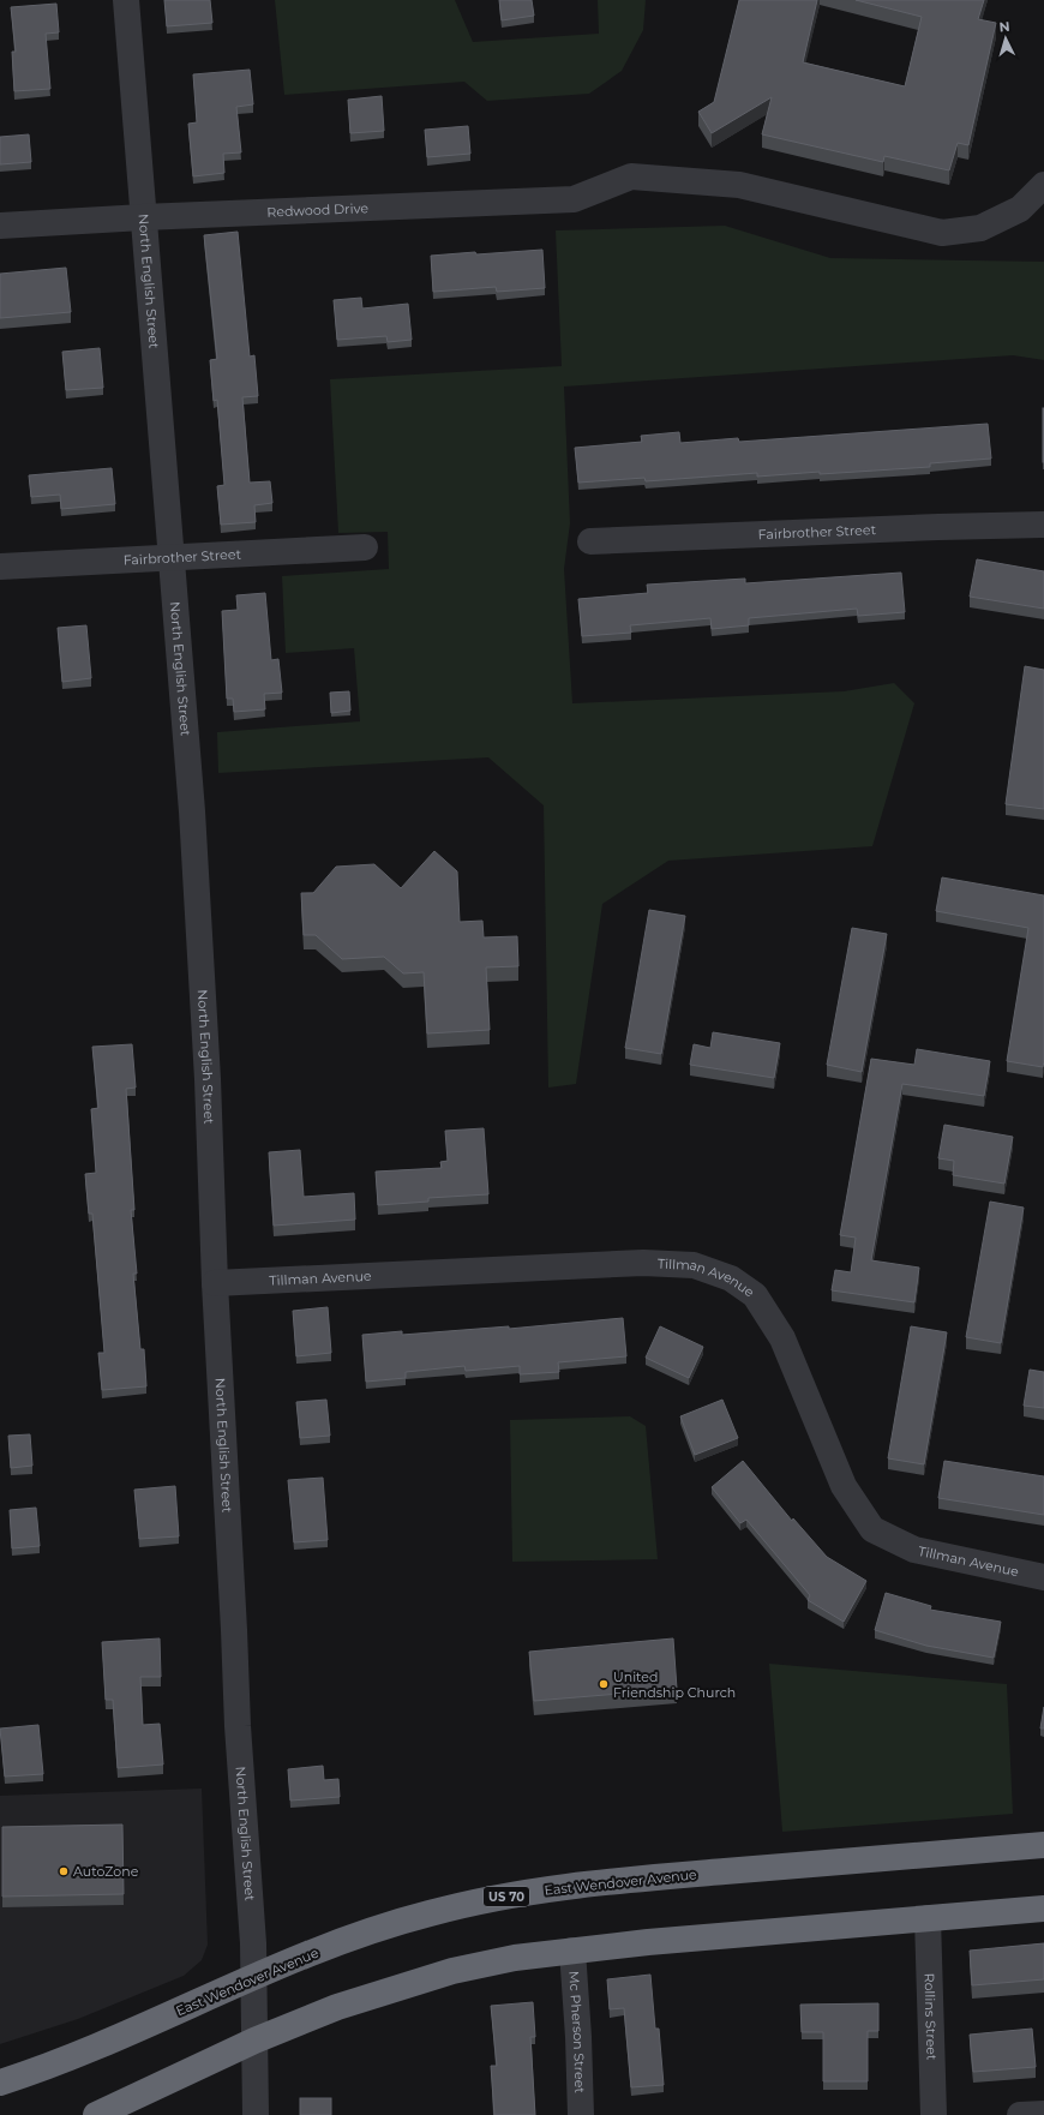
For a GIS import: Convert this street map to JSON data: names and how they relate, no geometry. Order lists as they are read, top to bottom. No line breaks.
{"streets":{"highway":["East Wendover Avenue","US 70"],"street":["Redwood Drive","North English Street","Fairbrother Street","Tillman Avenue","Rollins Street","Mc Pherson Street"]},"crossings":[["Redwood Drive","North English Street"],["North English Street","Fairbrother Street"],["North English Street","Tillman Avenue"],["North English Street","East Wendover Avenue"]],"places":["United Friendship Church","AutoZone"],"north":"top"}
